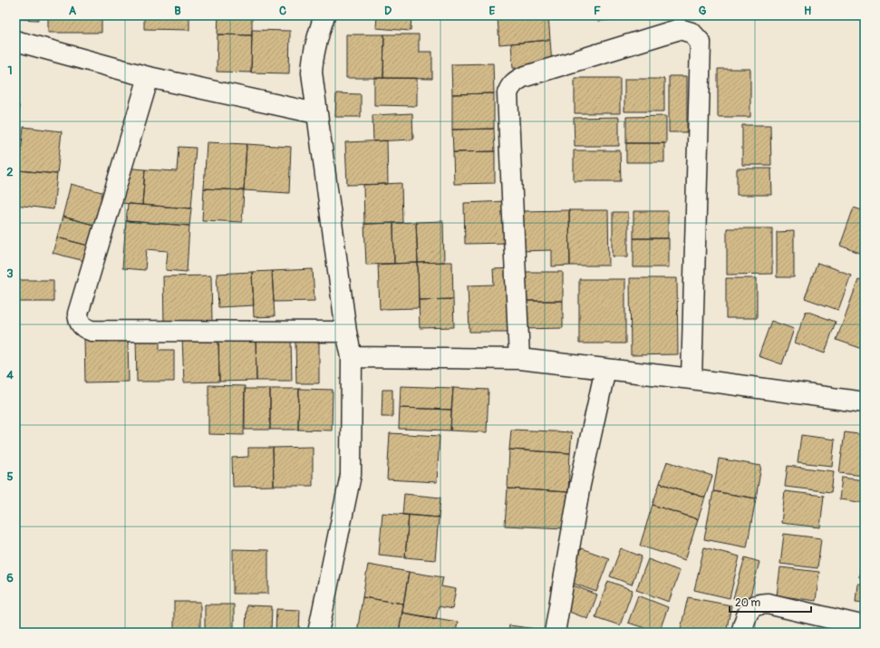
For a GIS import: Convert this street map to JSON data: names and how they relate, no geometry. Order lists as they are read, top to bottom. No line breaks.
{"scale_bar":"20 m","grid":{"columns":["A","B","C","D","E","F","G","H"],"rows":["1","2","3","4","5","6"]}}
